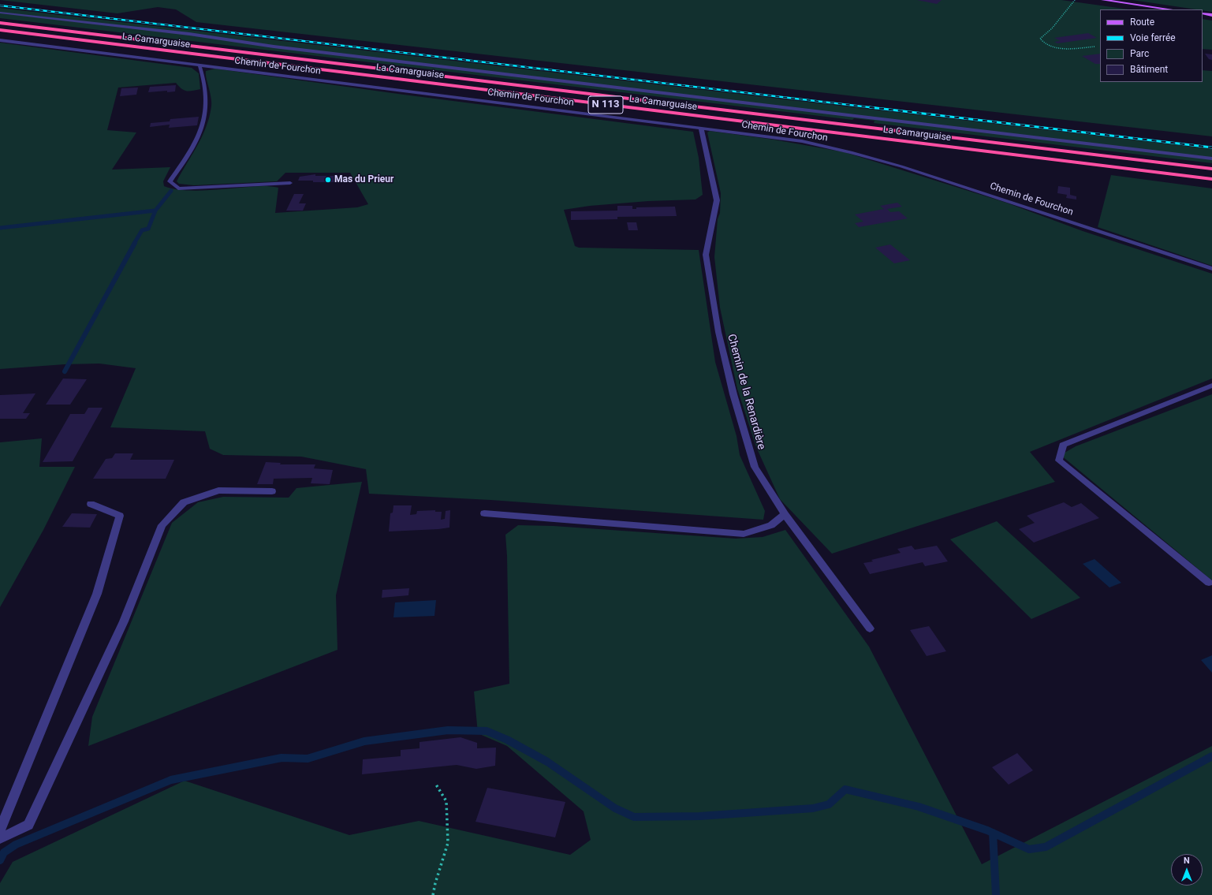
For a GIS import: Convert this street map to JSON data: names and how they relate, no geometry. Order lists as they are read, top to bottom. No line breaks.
{"streets":{"highway":["La Camarguaise","N 113"],"street":["Chemin de Fourchon","Chemin de la Renardière"]},"crossings":[["Chemin de Fourchon","Chemin de la Renardière"]],"places":["Mas du Prieur"],"legend":["Route","Voie ferrée","Parc","Bâtiment"],"north":"top"}
